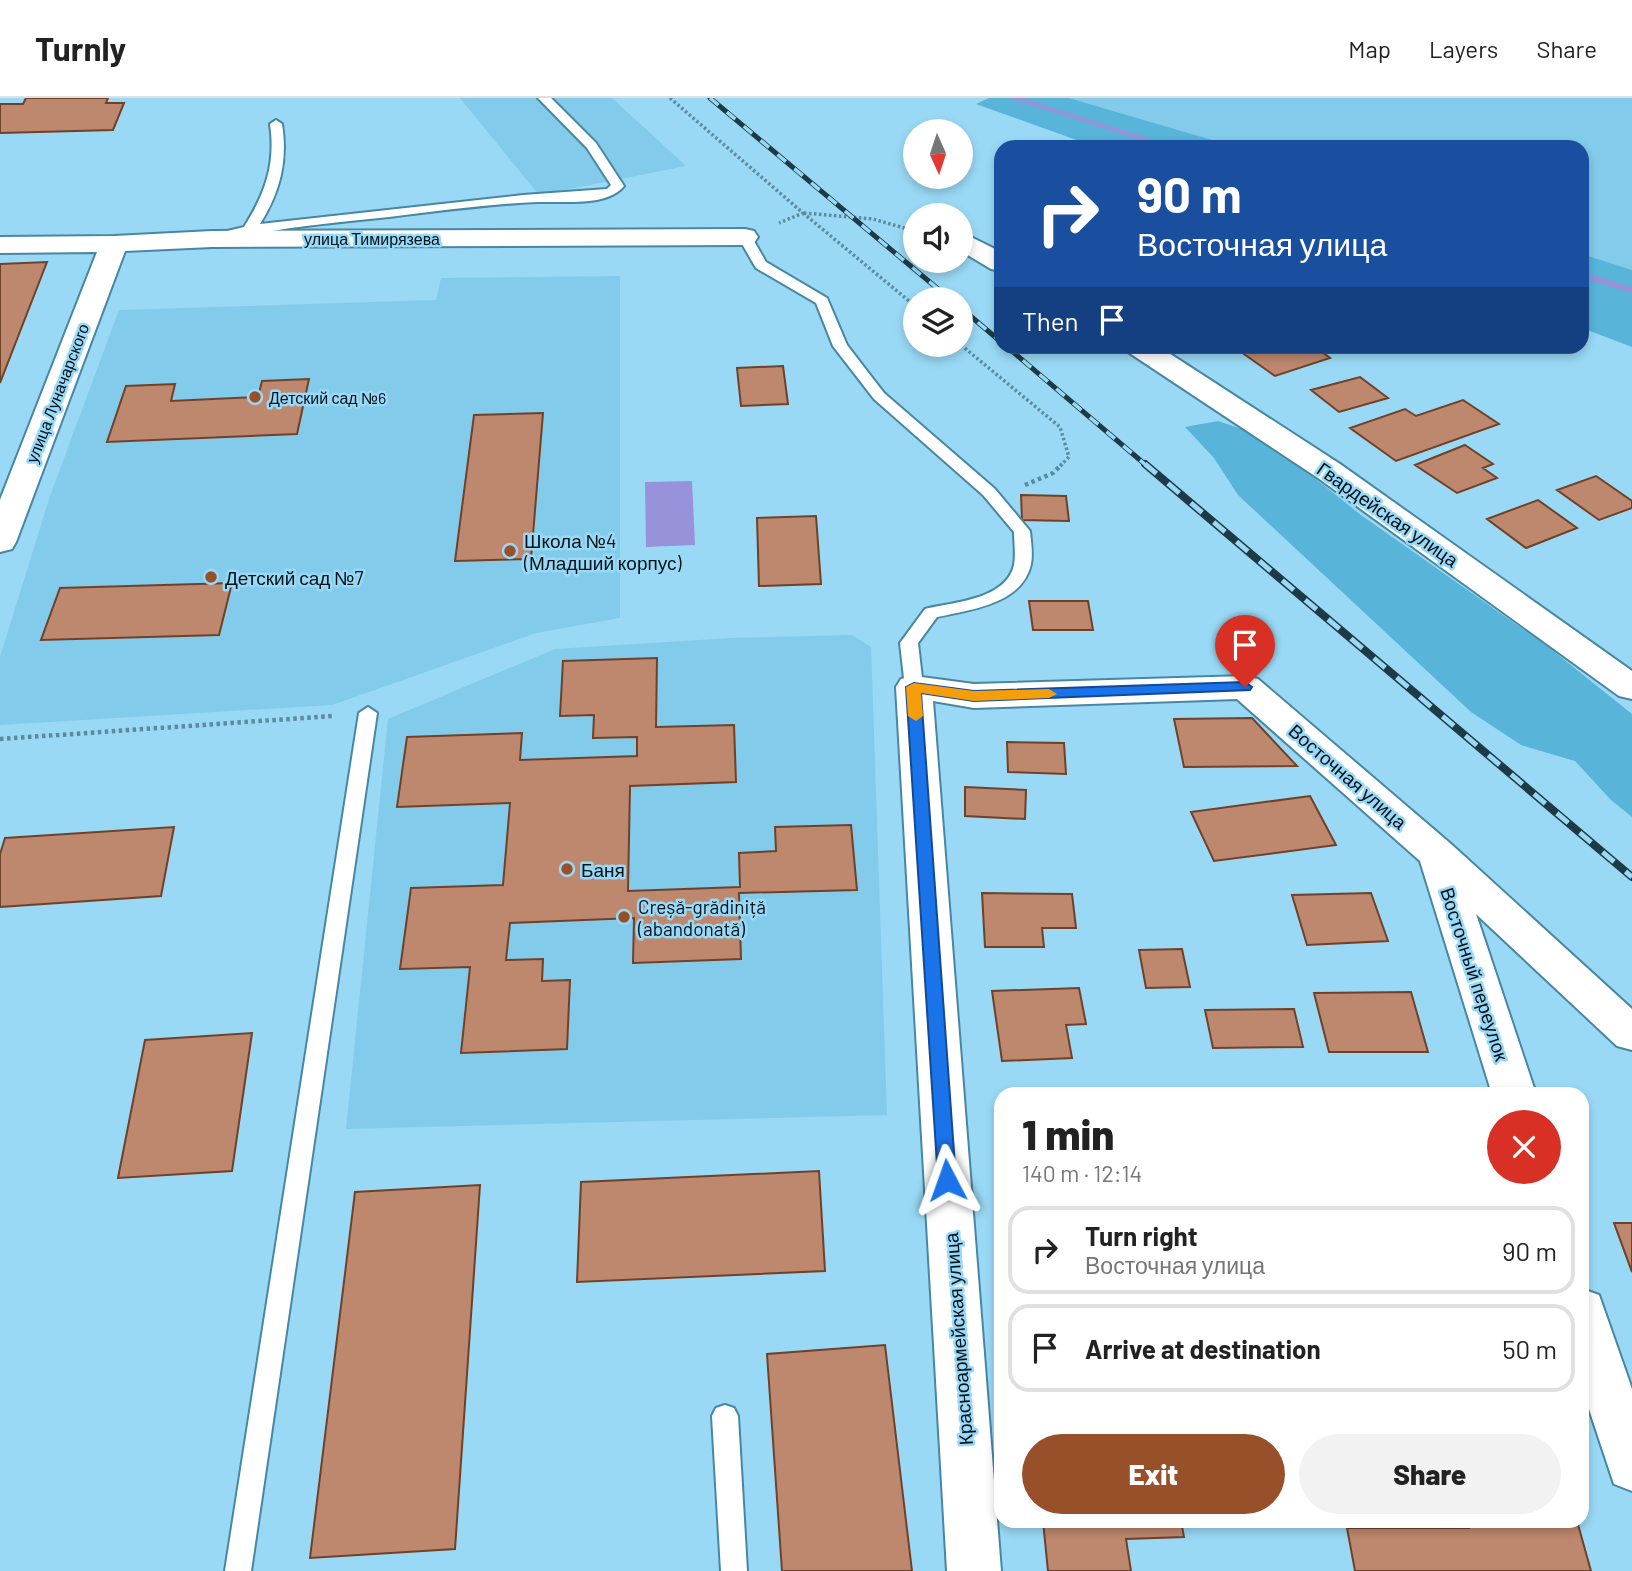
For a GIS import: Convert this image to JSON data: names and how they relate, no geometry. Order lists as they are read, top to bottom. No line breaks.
{"streets":{"street":["улица Тимирязева","улица Луначарского","Гвардейская улица","Восточная улица","Восточный переулок","Красноармейская улица"]},"crossings":[["улица Тимирязева","улица Луначарского"],["Восточная улица","Восточный переулок"],["Восточная улица","Красноармейская улица"]],"places":["Детский сад №6","Школа №4 (Младший корпус)","Детский сад №7","Баня","Creșă-grădiniță (abandonată)"],"north":"bottom","page":{"header":"Turnly","nav":["Map","Layers","Share"],"turn":["90 m","Восточная улица"],"then":"Then","heading":["1 min","140 m · 12:14"],"list":[{"name":"Turn right","note":"Восточная улица","value":"90 m"},{"name":"Arrive at destination","value":"50 m"}],"buttons":["Exit","Share"]}}
